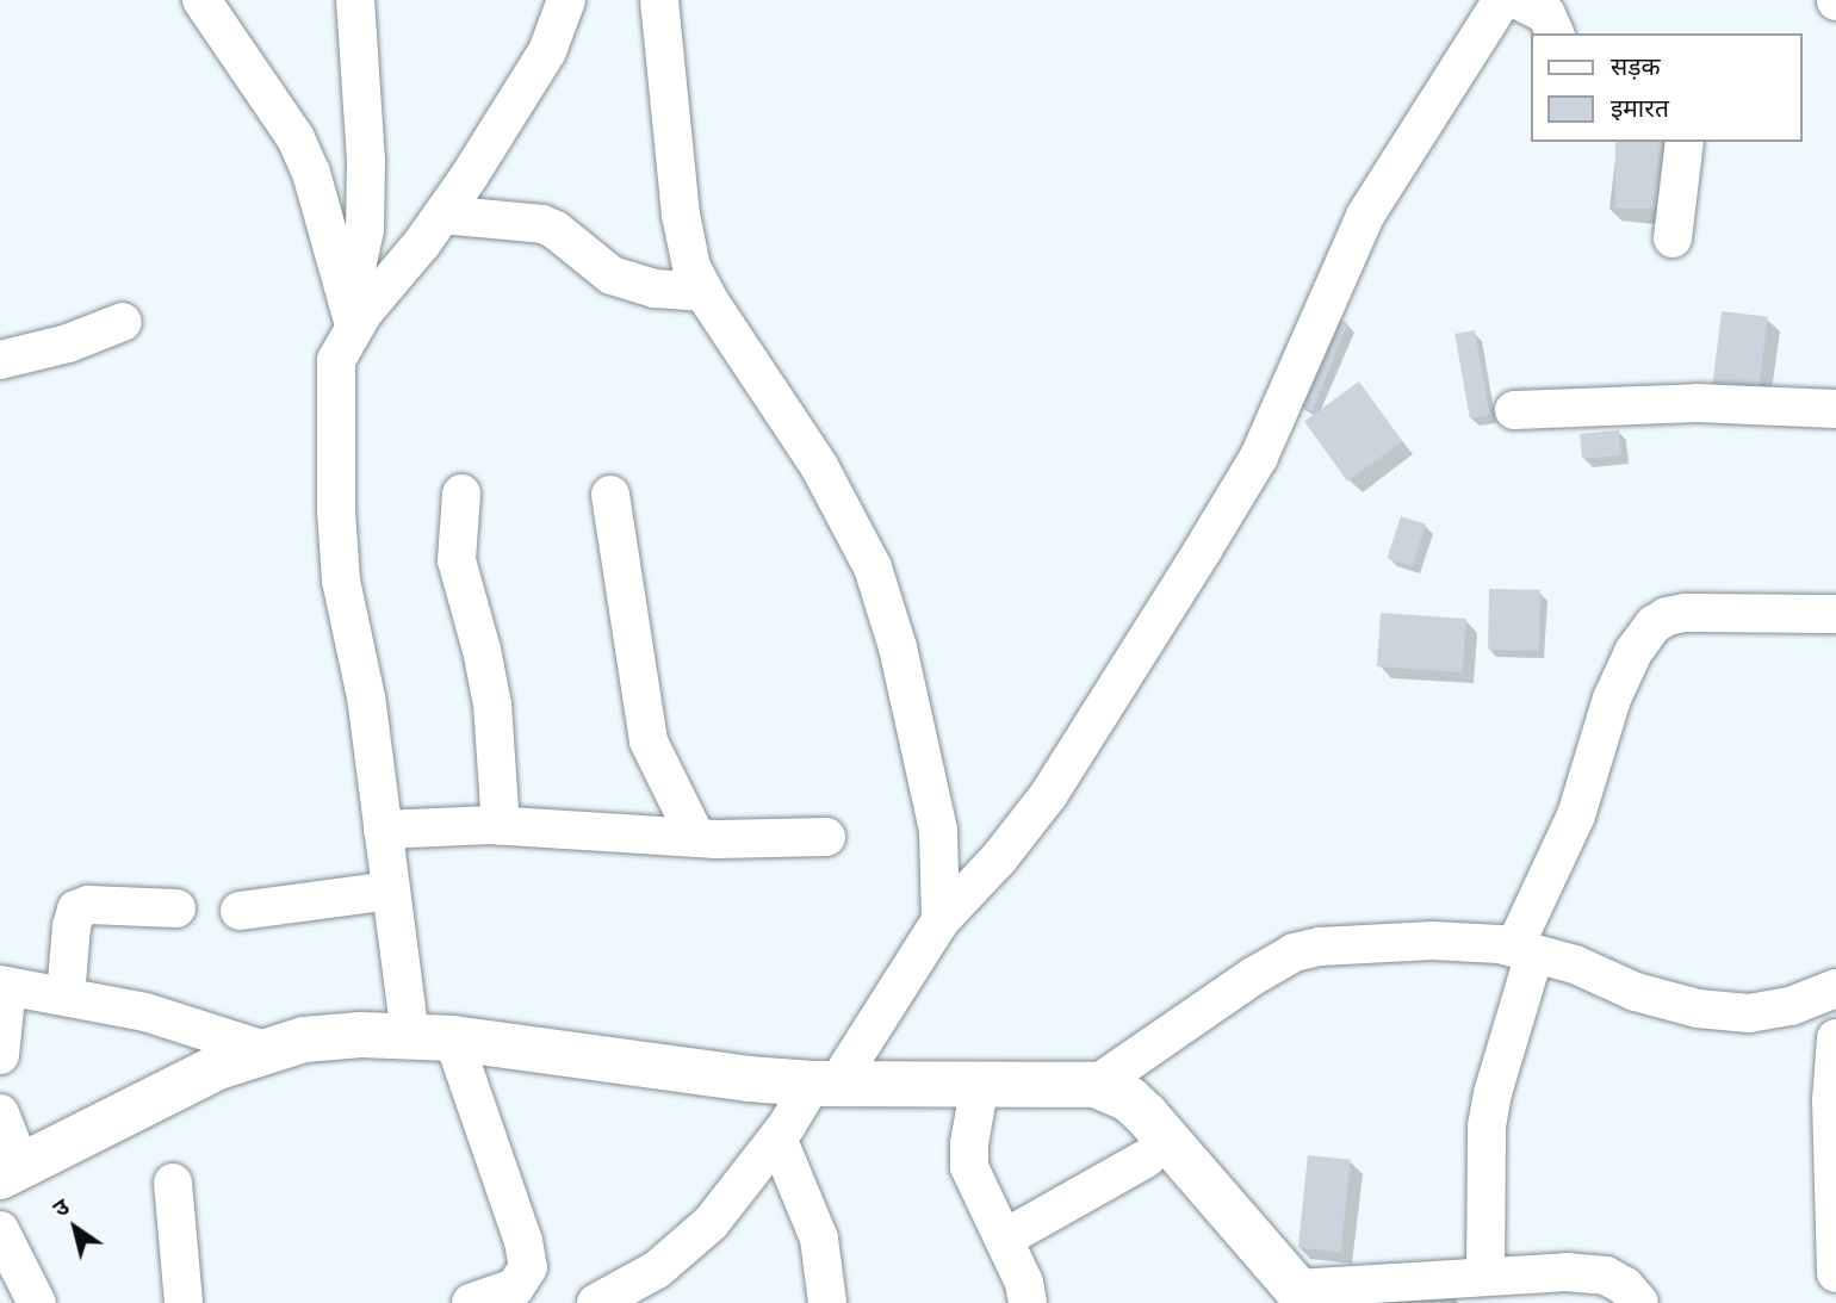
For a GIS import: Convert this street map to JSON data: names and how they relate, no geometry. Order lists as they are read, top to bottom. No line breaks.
{"legend":["सड़क","इमारत"],"north":"top left"}
